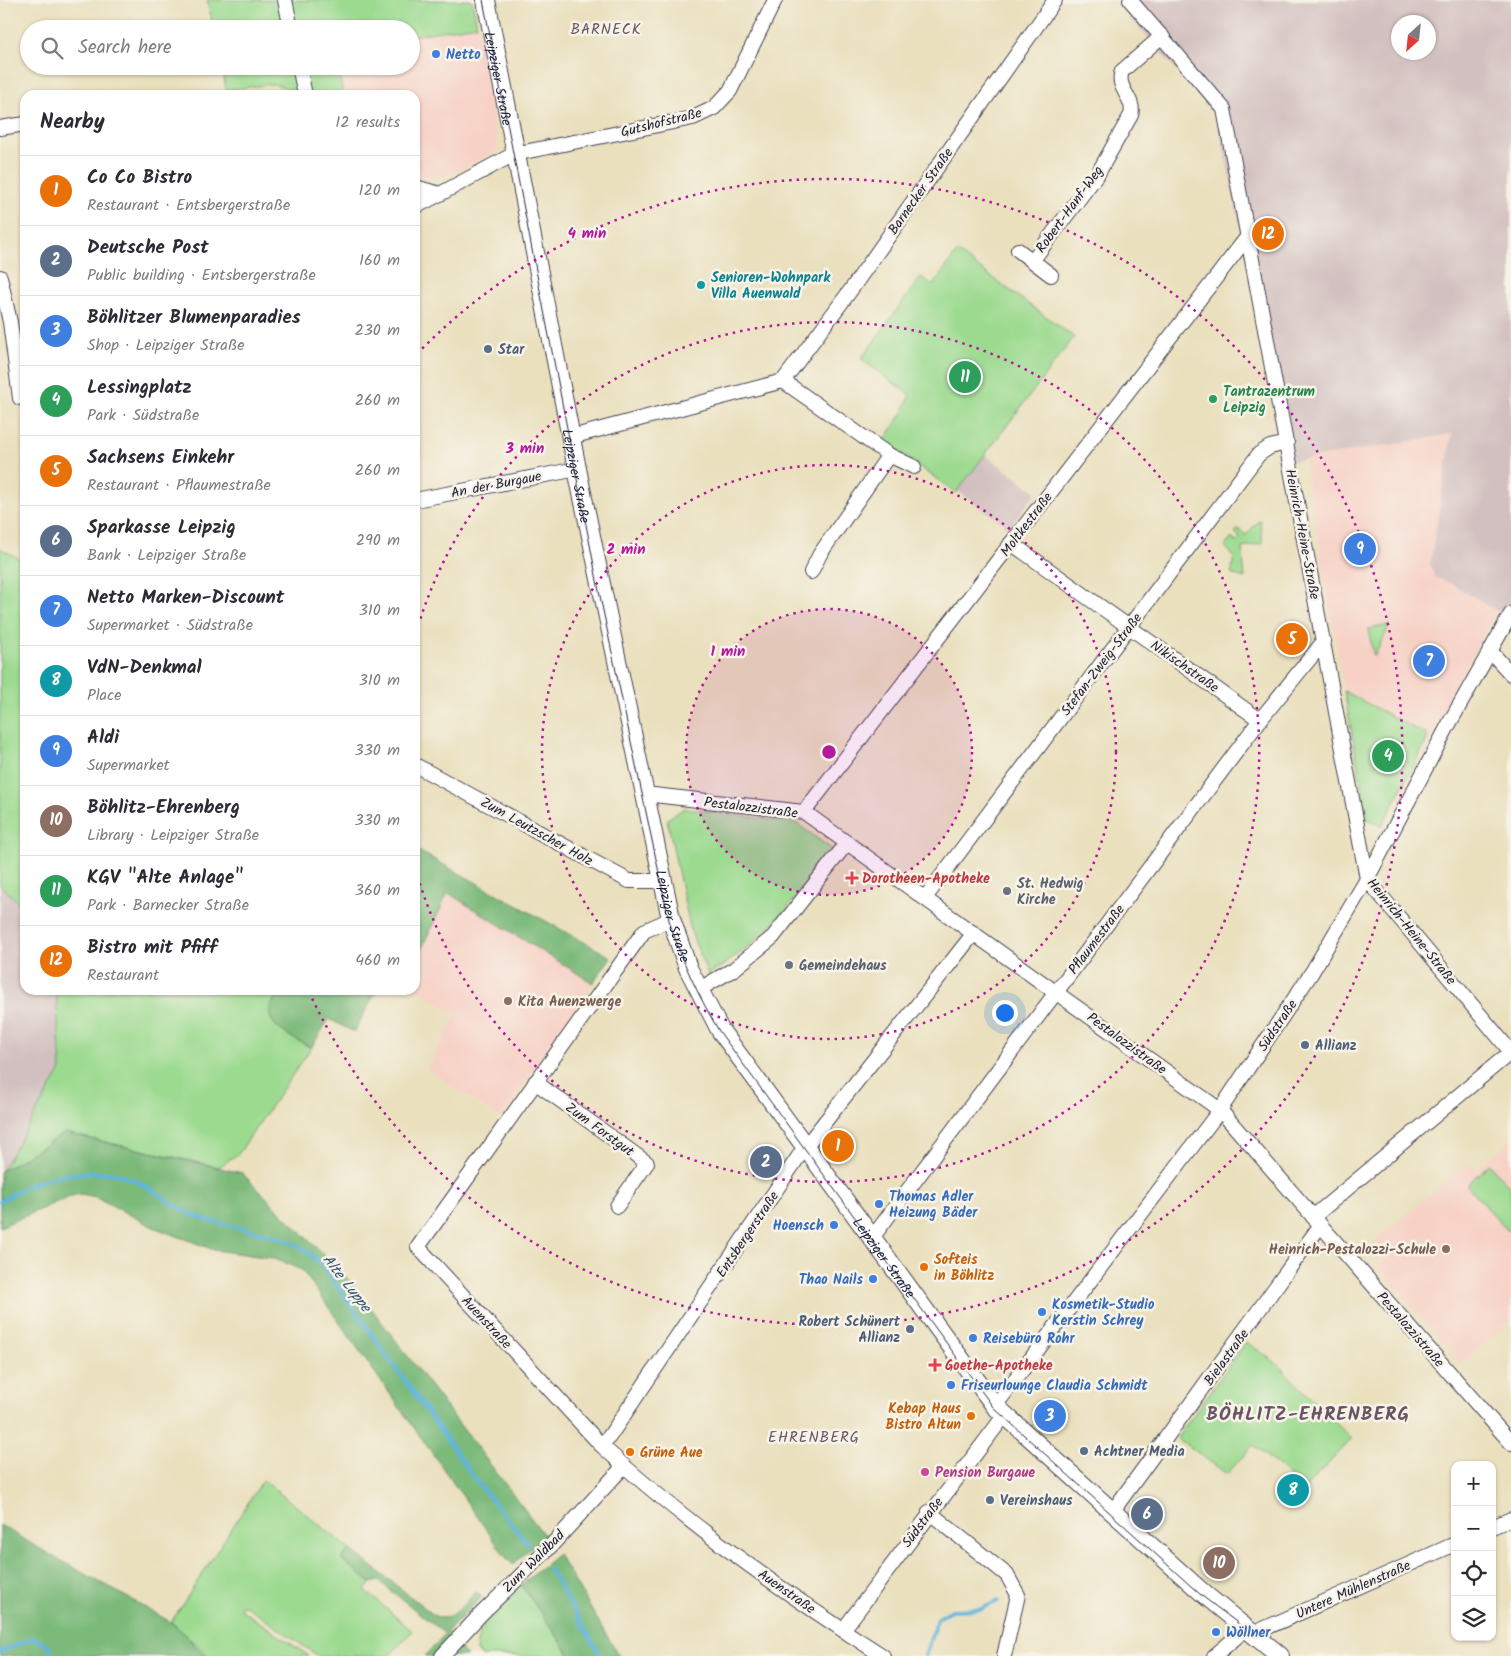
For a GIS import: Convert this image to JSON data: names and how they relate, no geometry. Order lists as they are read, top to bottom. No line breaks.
{"streets":{"street":["Leipziger Straße","Gutshofstraße","Barnecker Straße","Robert-Hanf-Weg","An der Burgaue","Moltkestraße","Heinrich-Heine-Straße","Stefan-Zweig-Straße","Nikischstraße","Pestalozzistraße","Zum Leutzscher Holz","Pflaumestraße","Südstraße","Zum Forstgut","Entsbergerstraße","Auenstraße","Bielastraße","Zum Waldbad","Untere Mühlenstraße"]},"crossings":[["Leipziger Straße","Gutshofstraße"],["Leipziger Straße","An der Burgaue"],["Leipziger Straße","Pestalozzistraße"],["Leipziger Straße","Zum Leutzscher Holz"],["Leipziger Straße","Pflaumestraße"],["Leipziger Straße","Südstraße"],["Leipziger Straße","Entsbergerstraße"],["Leipziger Straße","Auenstraße"],["Leipziger Straße","Bielastraße"],["Leipziger Straße","Untere Mühlenstraße"],["Robert-Hanf-Weg","Heinrich-Heine-Straße"],["Moltkestraße","Heinrich-Heine-Straße"],["Moltkestraße","Nikischstraße"],["Moltkestraße","Pestalozzistraße"],["Heinrich-Heine-Straße","Stefan-Zweig-Straße"],["Heinrich-Heine-Straße","Pflaumestraße"],["Heinrich-Heine-Straße","Südstraße"],["Heinrich-Heine-Straße","Bielastraße"],["Stefan-Zweig-Straße","Nikischstraße"],["Stefan-Zweig-Straße","Pestalozzistraße"],["Nikischstraße","Pflaumestraße"],["Pestalozzistraße","Pflaumestraße"],["Pestalozzistraße","Südstraße"],["Pestalozzistraße","Entsbergerstraße"],["Pestalozzistraße","Bielastraße"],["Südstraße","Auenstraße"],["Zum Forstgut","Auenstraße"],["Entsbergerstraße","Auenstraße"],["Auenstraße","Zum Waldbad"]],"districts":["BARNECK","BÖHLITZ-EHRENBERG","EHRENBERG"],"water":["Alte Luppe"],"places":{"other":["Netto","Senioren-Wohnpark Villa Auenwald","Star","Tantrazentrum Leipzig","St. Hedwig Kirche","Gemeindehaus","Kita Auenzwerge","Allianz","Thomas Adler Heizung Bäder","Hoensch","Heinrich-Pestalozzi-Schule","Softeis in Böhlitz","Thao Nails","Kosmetik-Studio Kerstin Schrey","Robert Schünert Allianz","Reisebüro Rohr","Friseurlounge Claudia Schmidt","Kebap Haus Bistro Altun","Achtner Media","Grüne Aue","Pension Burgaue","Vereinshaus","Wöllner"],"health":["Dorotheen-Apotheke","Goethe-Apotheke"]},"north":"bottom left","page":{"search":"Search here","heading":["Nearby","12 results"],"list":[{"mark":"1","name":"Co Co Bistro","note":"Restaurant · Entsbergerstraße","value":"120 m"},{"mark":"2","name":"Deutsche Post","note":"Public building · Entsbergerstraße","value":"160 m"},{"mark":"3","name":"Böhlitzer Blumenparadies","note":"Shop · Leipziger Straße","value":"230 m"},{"mark":"4","name":"Lessingplatz","note":"Park · Südstraße","value":"260 m"},{"mark":"5","name":"Sachsens Einkehr","note":"Restaurant · Pflaumestraße","value":"260 m"},{"mark":"6","name":"Sparkasse Leipzig","note":"Bank · Leipziger Straße","value":"290 m"},{"mark":"7","name":"Netto Marken-Discount","note":"Supermarket · Südstraße","value":"310 m"},{"mark":"8","name":"VdN-Denkmal","note":"Place","value":"310 m"},{"mark":"9","name":"Aldi","note":"Supermarket","value":"330 m"},{"mark":"10","name":"Böhlitz-Ehrenberg","note":"Library · Leipziger Straße","value":"330 m"},{"mark":"11","name":"KGV \"Alte Anlage\"","note":"Park · Barnecker Straße","value":"360 m"},{"mark":"12","name":"Bistro mit Pfiff","note":"Restaurant","value":"460 m"}],"pins":["12","11","9","5","7","4","1","2","3","8","6","10"],"map_buttons":["+","−"]},"rings":["4 min","3 min","2 min","1 min"]}
